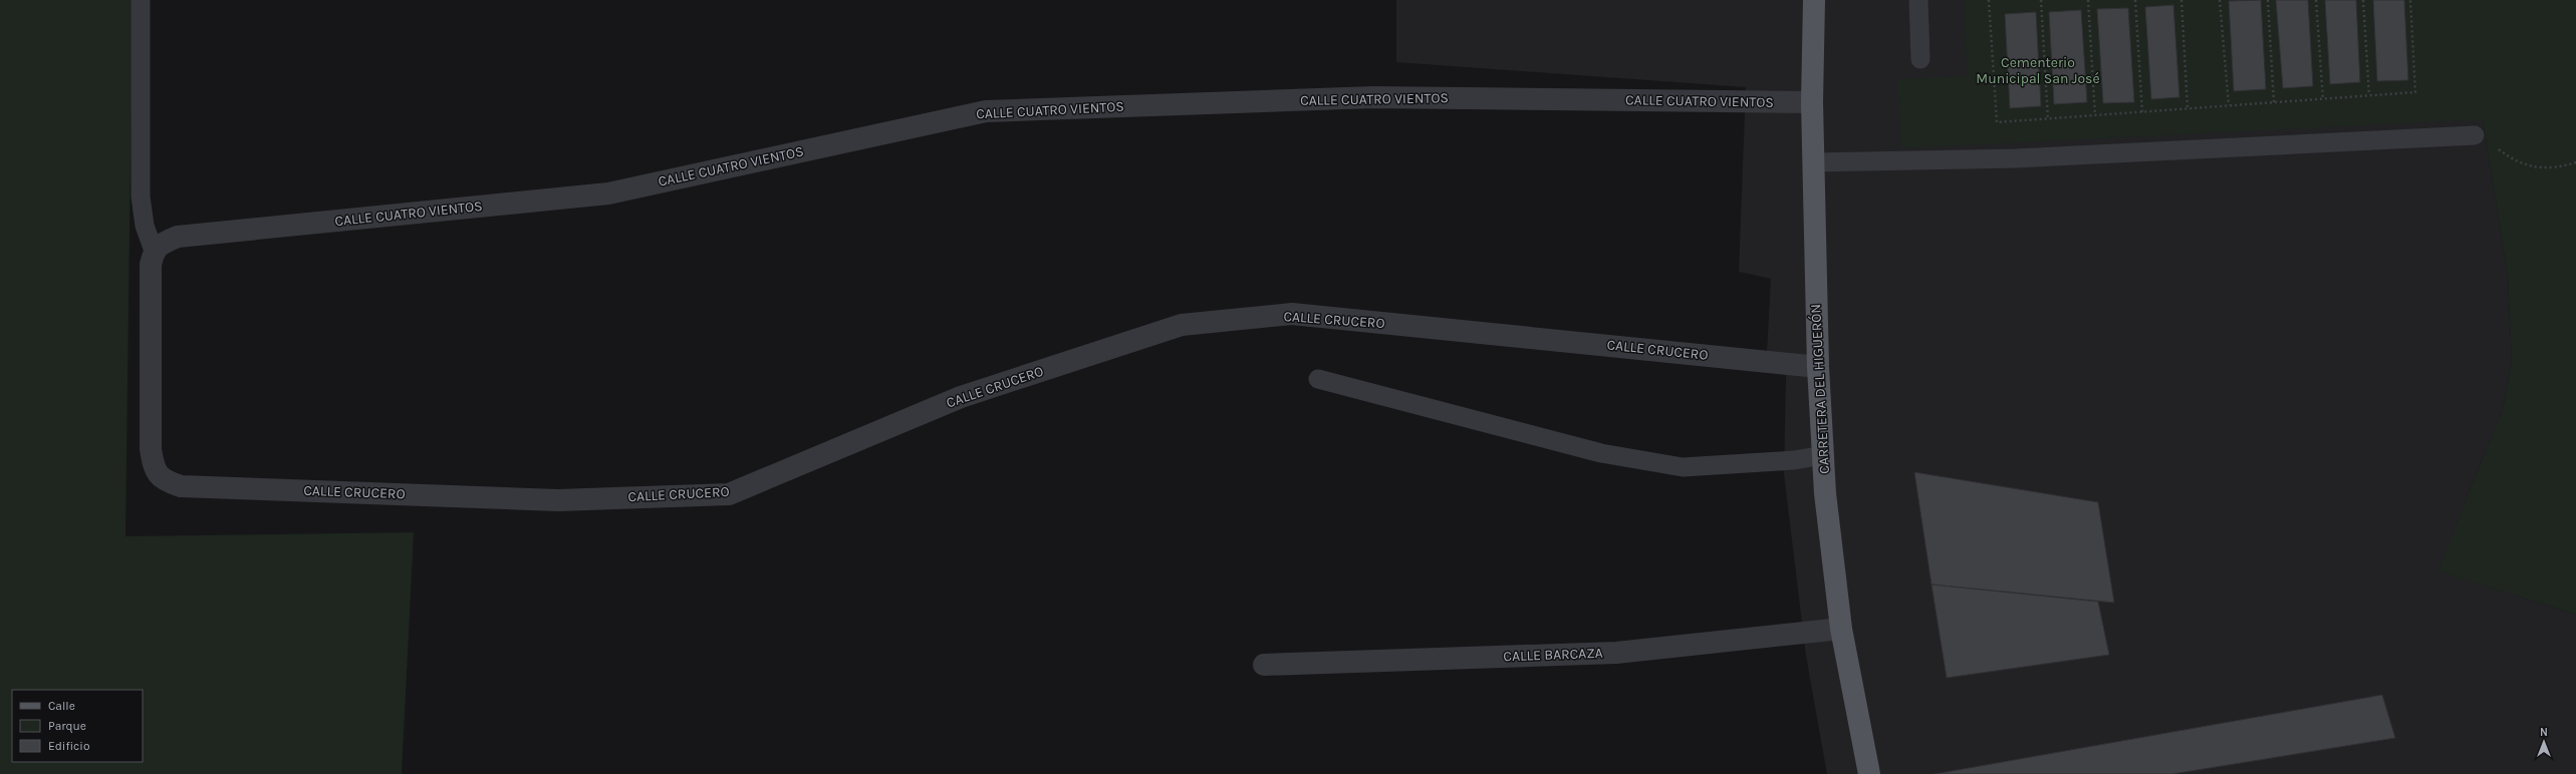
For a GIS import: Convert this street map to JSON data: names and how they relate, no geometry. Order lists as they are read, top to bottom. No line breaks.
{"streets":{"main road":["CARRETERA DEL HIGUERÓN"],"street":["CALLE CUATRO VIENTOS","CALLE CRUCERO","CALLE BARCAZA"]},"crossings":[["CALLE CUATRO VIENTOS","CALLE CRUCERO"],["CALLE CUATRO VIENTOS","CARRETERA DEL HIGUERÓN"],["CALLE CRUCERO","CARRETERA DEL HIGUERÓN"],["CARRETERA DEL HIGUERÓN","CALLE BARCAZA"]],"parks":["Cementerio Municipal San José"],"legend":["Calle","Parque","Edificio"],"north":"top"}
